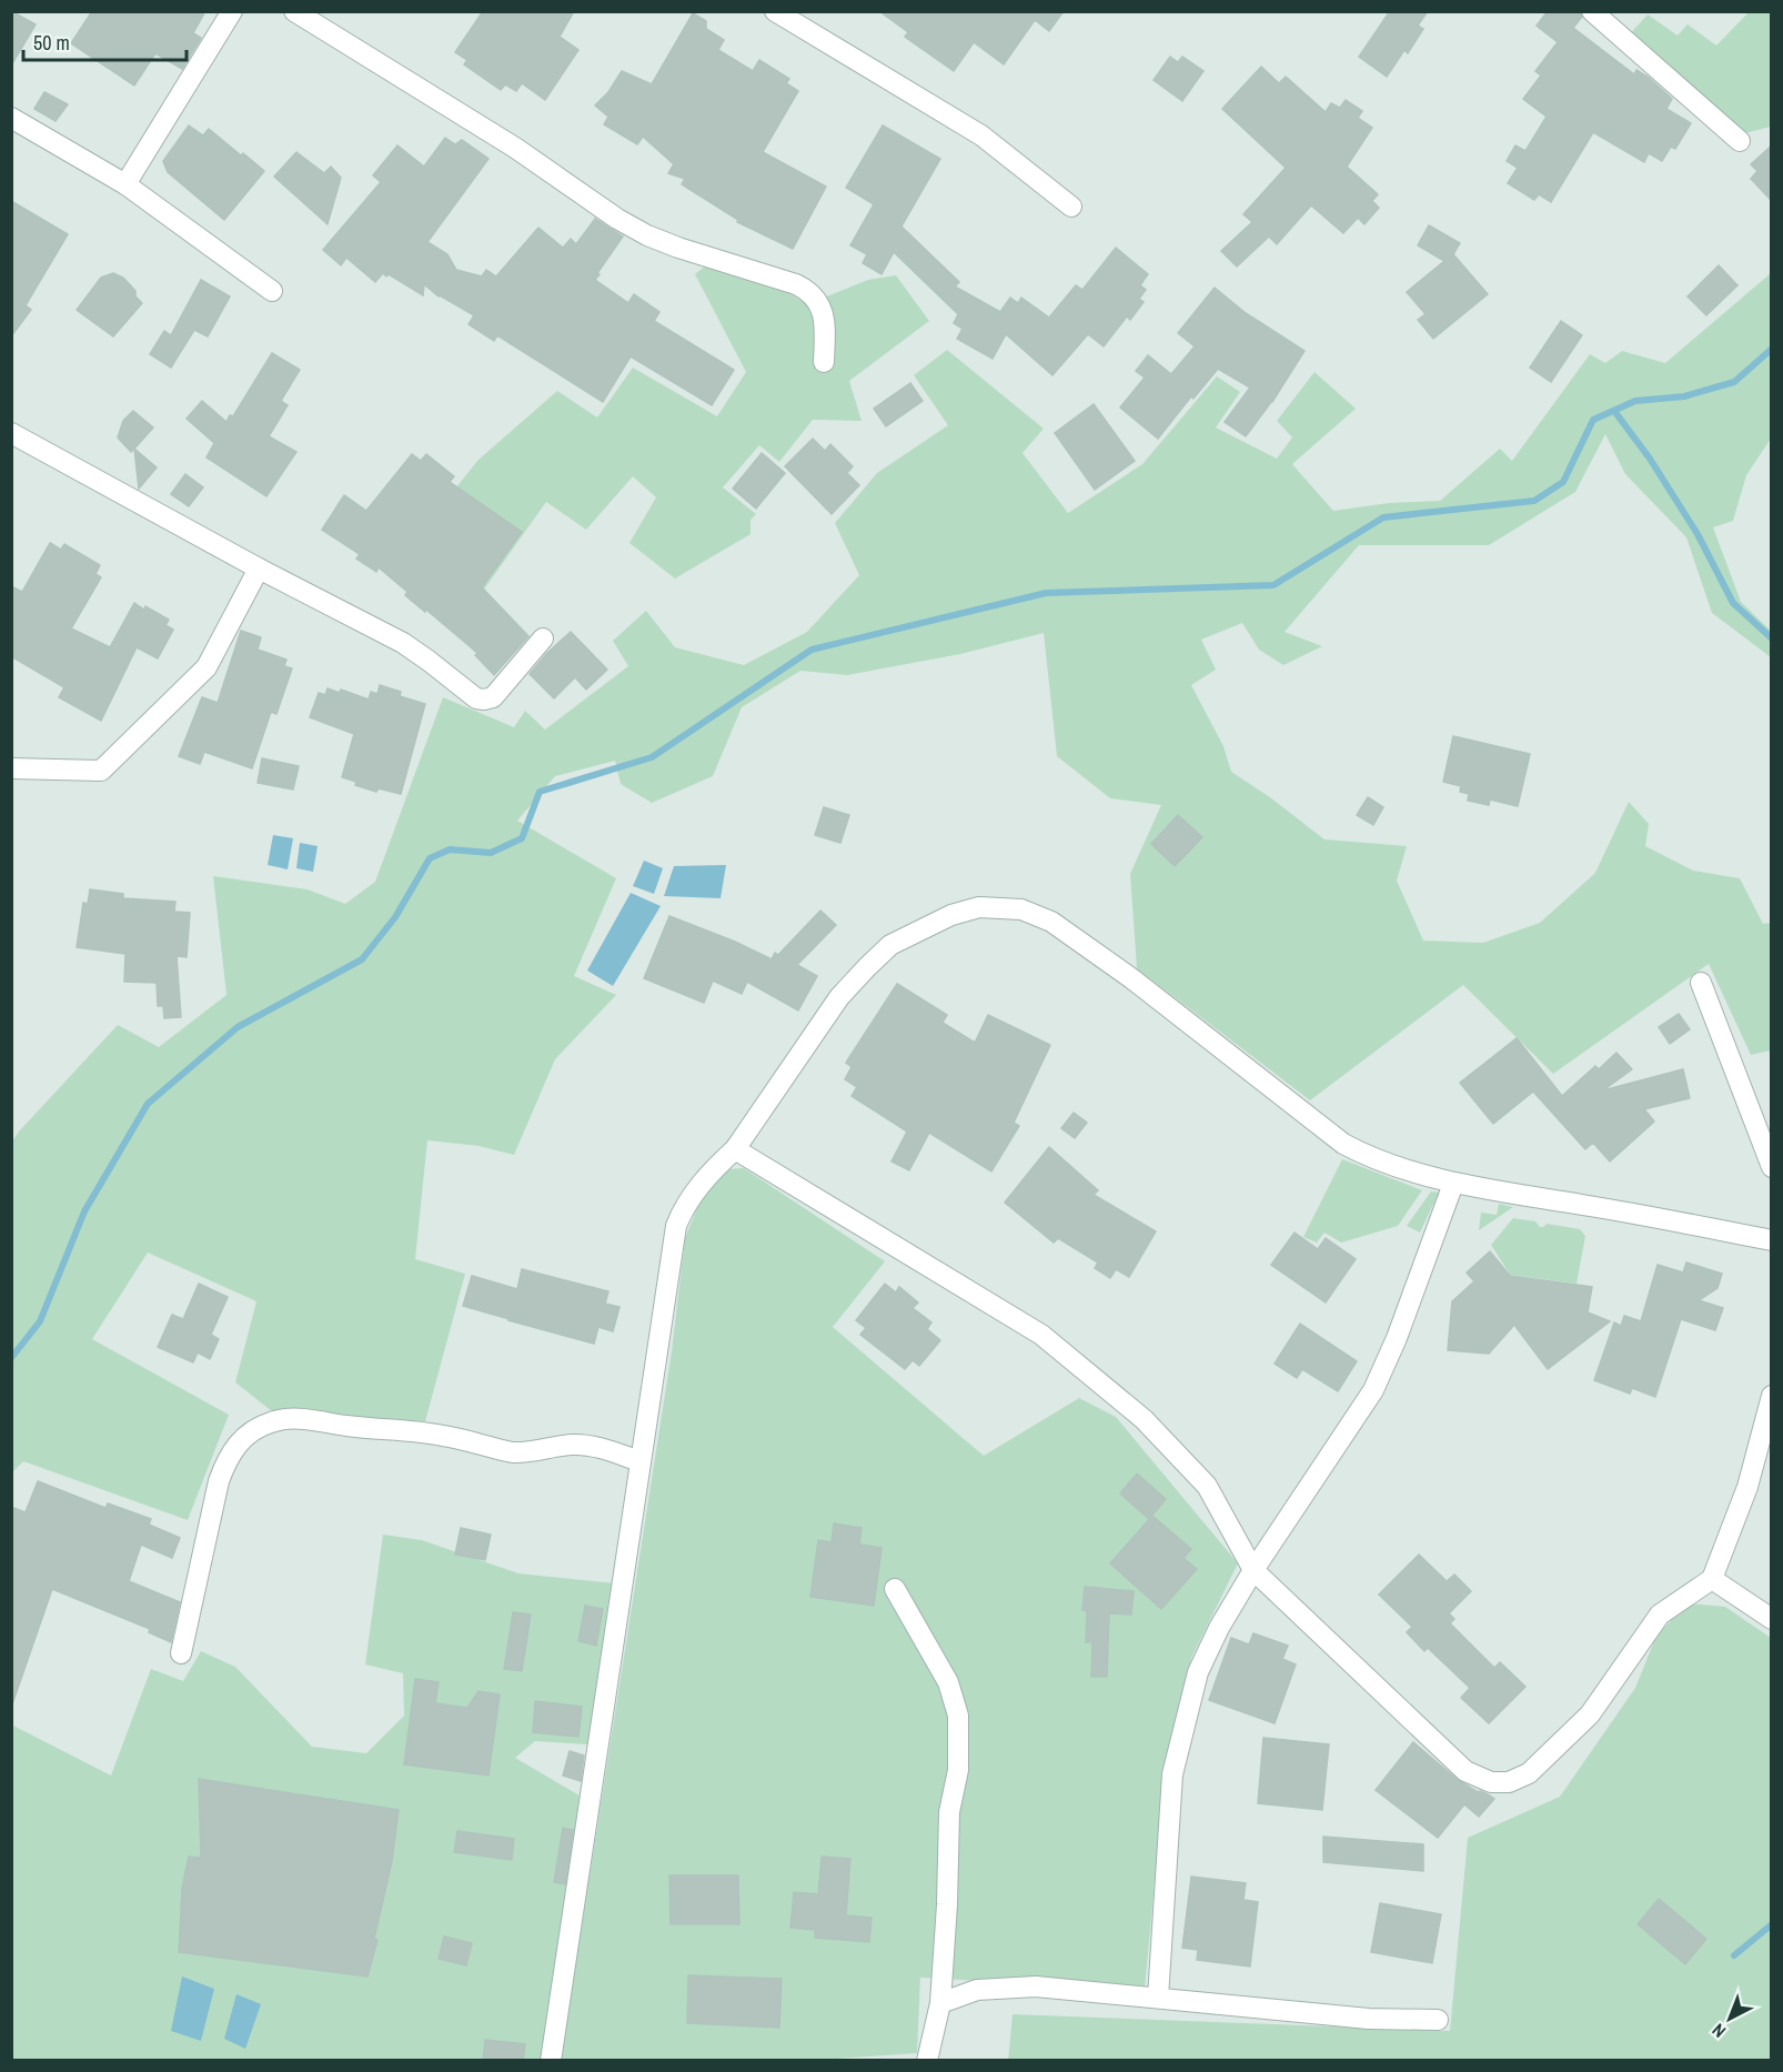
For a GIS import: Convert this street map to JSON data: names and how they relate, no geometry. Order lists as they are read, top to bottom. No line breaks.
{"scale_bar":"50 m","north":"bottom left"}
